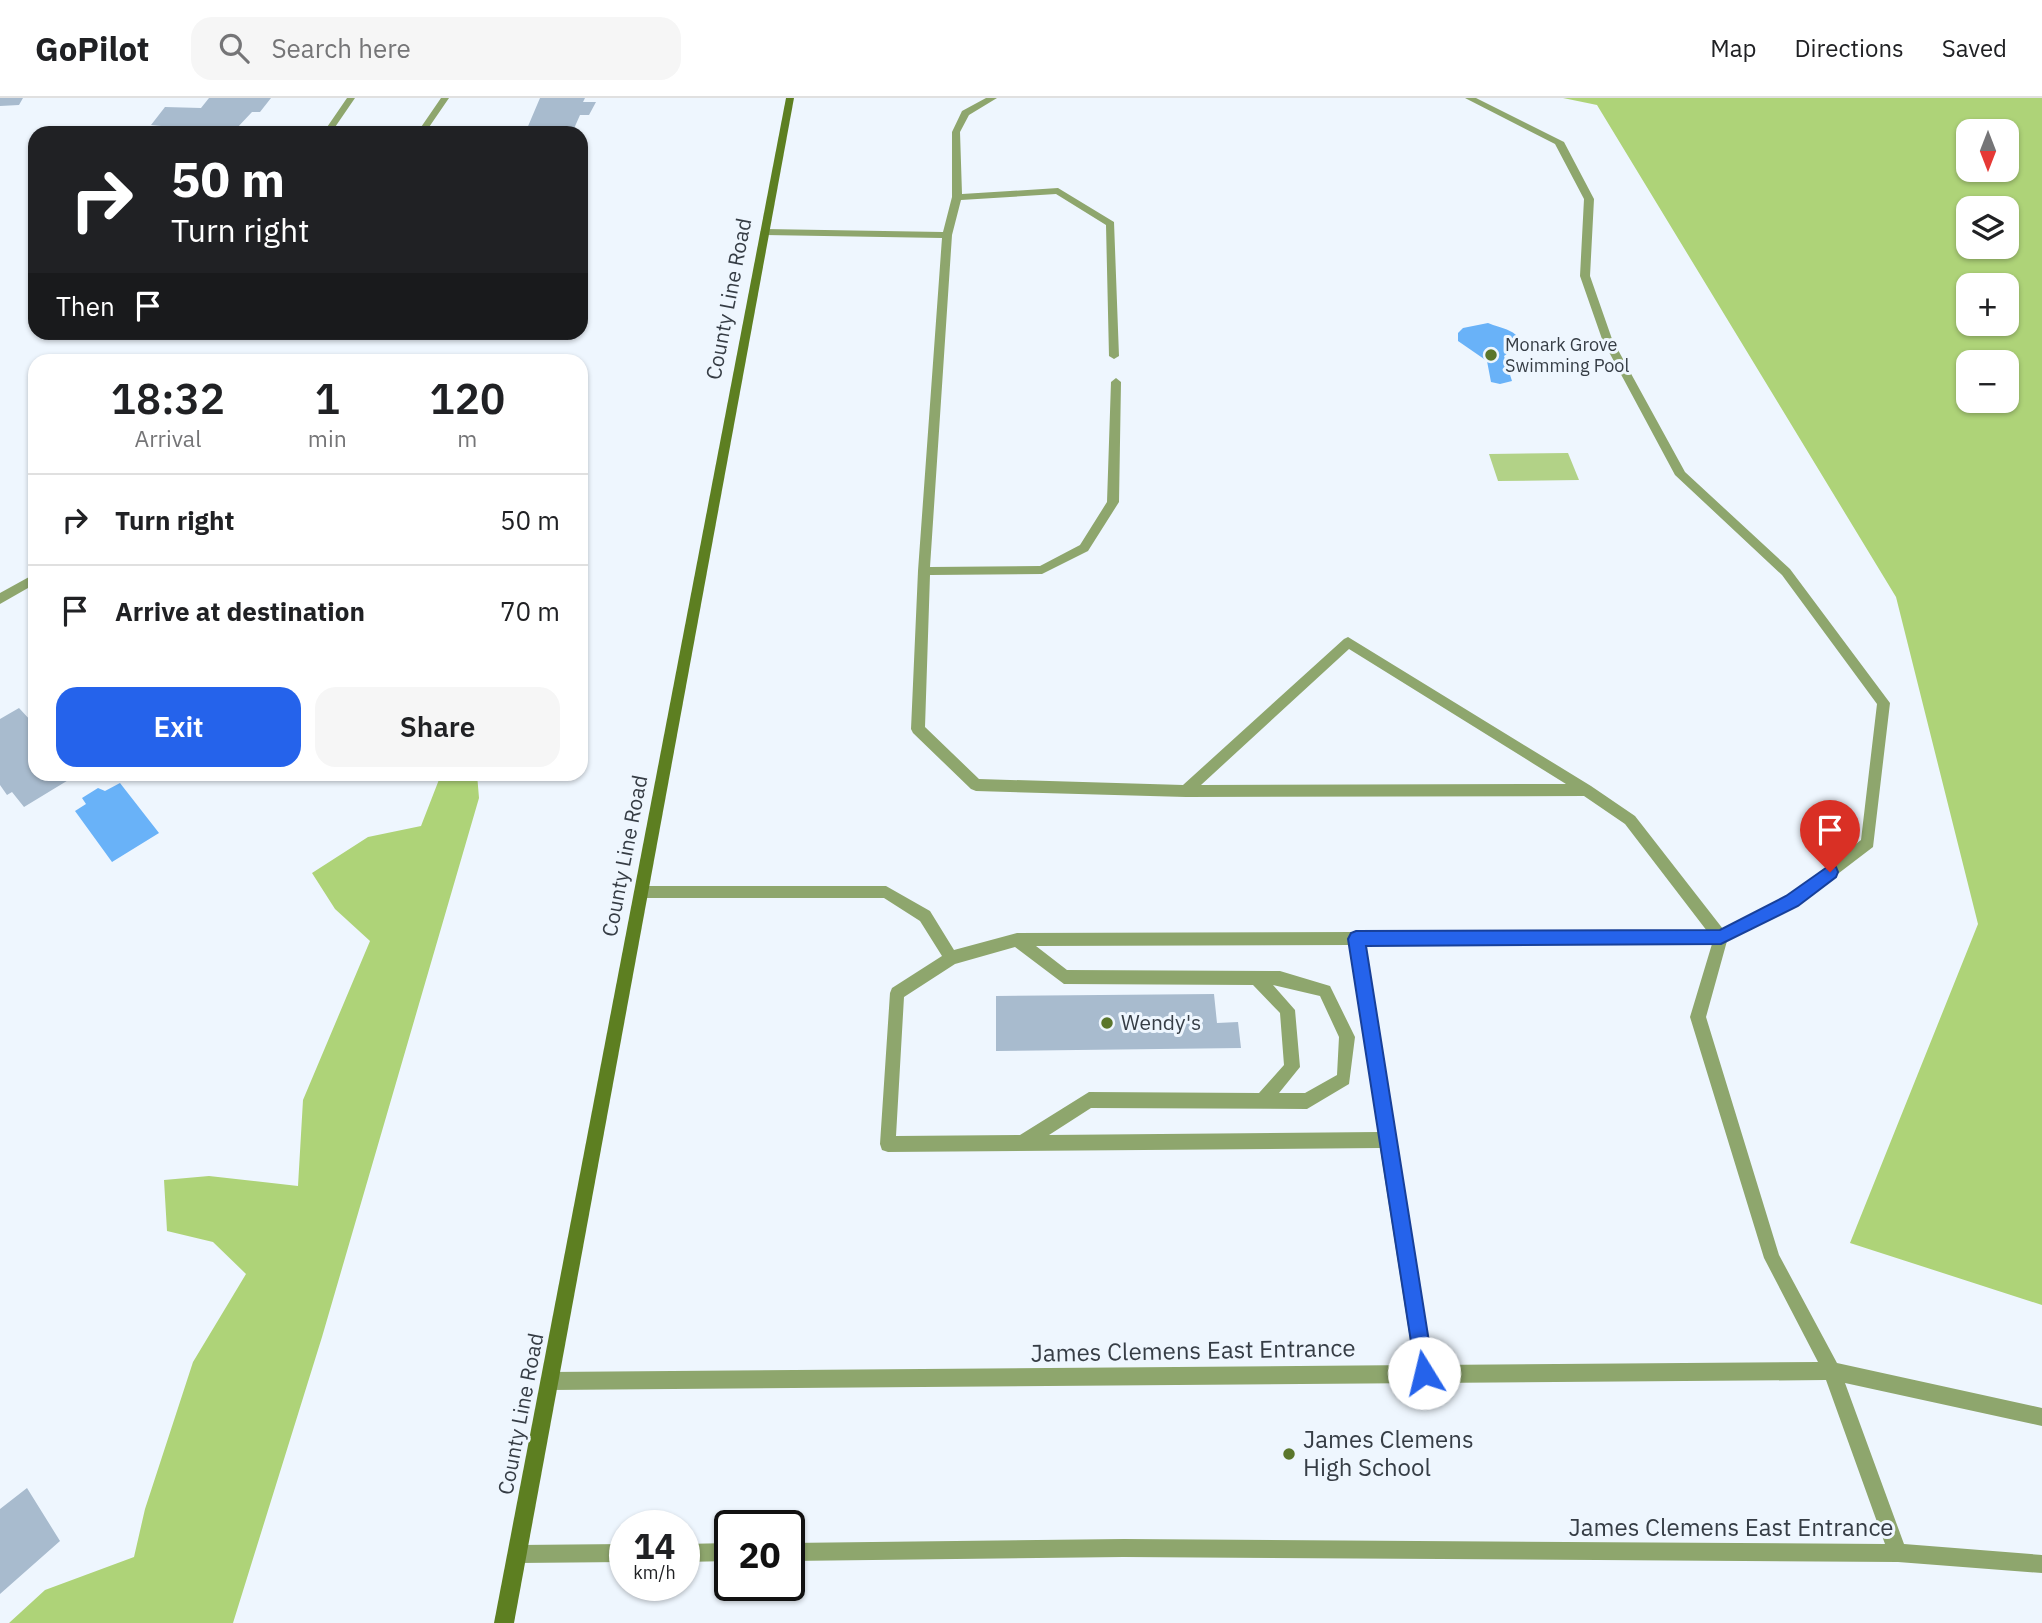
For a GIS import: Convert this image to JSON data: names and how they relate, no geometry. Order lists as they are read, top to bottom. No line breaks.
{"streets":{"main road":["County Line Road"],"street":["James Clemens East Entrance"]},"crossings":[["County Line Road","James Clemens East Entrance"]],"places":["Monark Grove Swimming Pool","Wendy's","James Clemens High School"],"north":"bottom","page":{"header":"GoPilot","search":"Search here","nav":["Map","Directions","Saved"],"map_buttons":["+","−"],"turn":["50 m","Turn right"],"then":"Then","eta":["18:32","Arrival","1","min","120","m"],"list":[{"name":"Turn right","value":"50 m"},{"name":"Arrive at destination","value":"70 m"}],"buttons":["Exit","Share"],"speed":"14 km/h","limit":"20"}}
